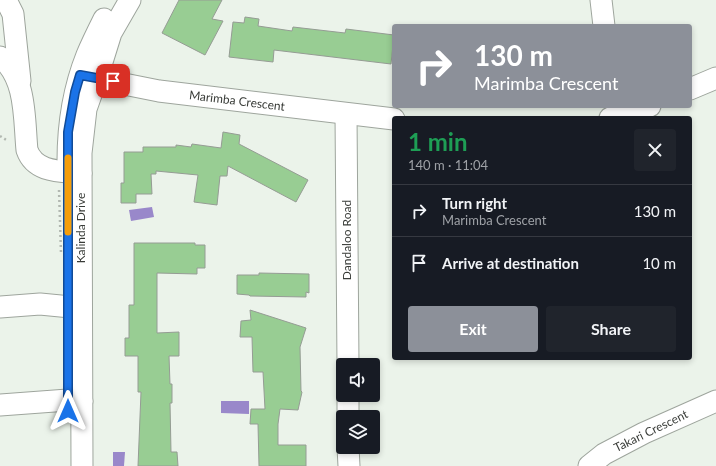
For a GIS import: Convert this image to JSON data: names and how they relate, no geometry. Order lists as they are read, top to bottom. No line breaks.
{"streets":{"street":["Marimba Crescent","Kalinda Drive","Dandaloo Road","Takari Crescent"]},"crossings":[["Marimba Crescent","Kalinda Drive"],["Marimba Crescent","Dandaloo Road"]],"page":{"turn":["130 m","Marimba Crescent"],"heading":["1 min","140 m · 11:04"],"list":[{"name":"Turn right","note":"Marimba Crescent","value":"130 m"},{"name":"Arrive at destination","value":"10 m"}],"buttons":["Exit","Share"]}}
